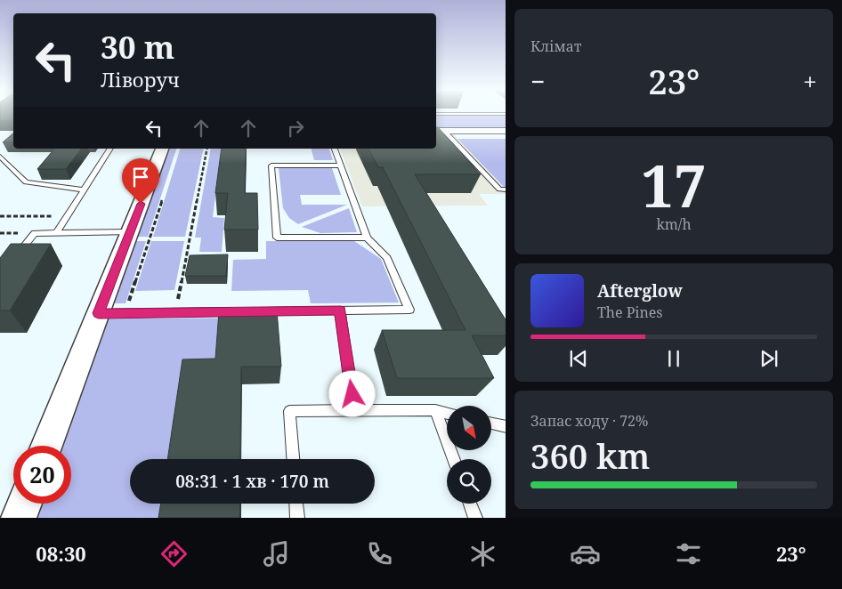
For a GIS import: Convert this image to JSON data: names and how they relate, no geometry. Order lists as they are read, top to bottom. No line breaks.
{"north":"bottom right","page":{"tile":["Клімат",["17","km/h"],["Запас ходу · 72%","360 km"]],"turn":["30 m","Ліворуч"],"heat":["−","23°","+"],"song":["Afterglow","The Pines"],"limit":"20","trip":"08:31 · 1 хв · 170 m","tabs":["08:30","23°"]}}
